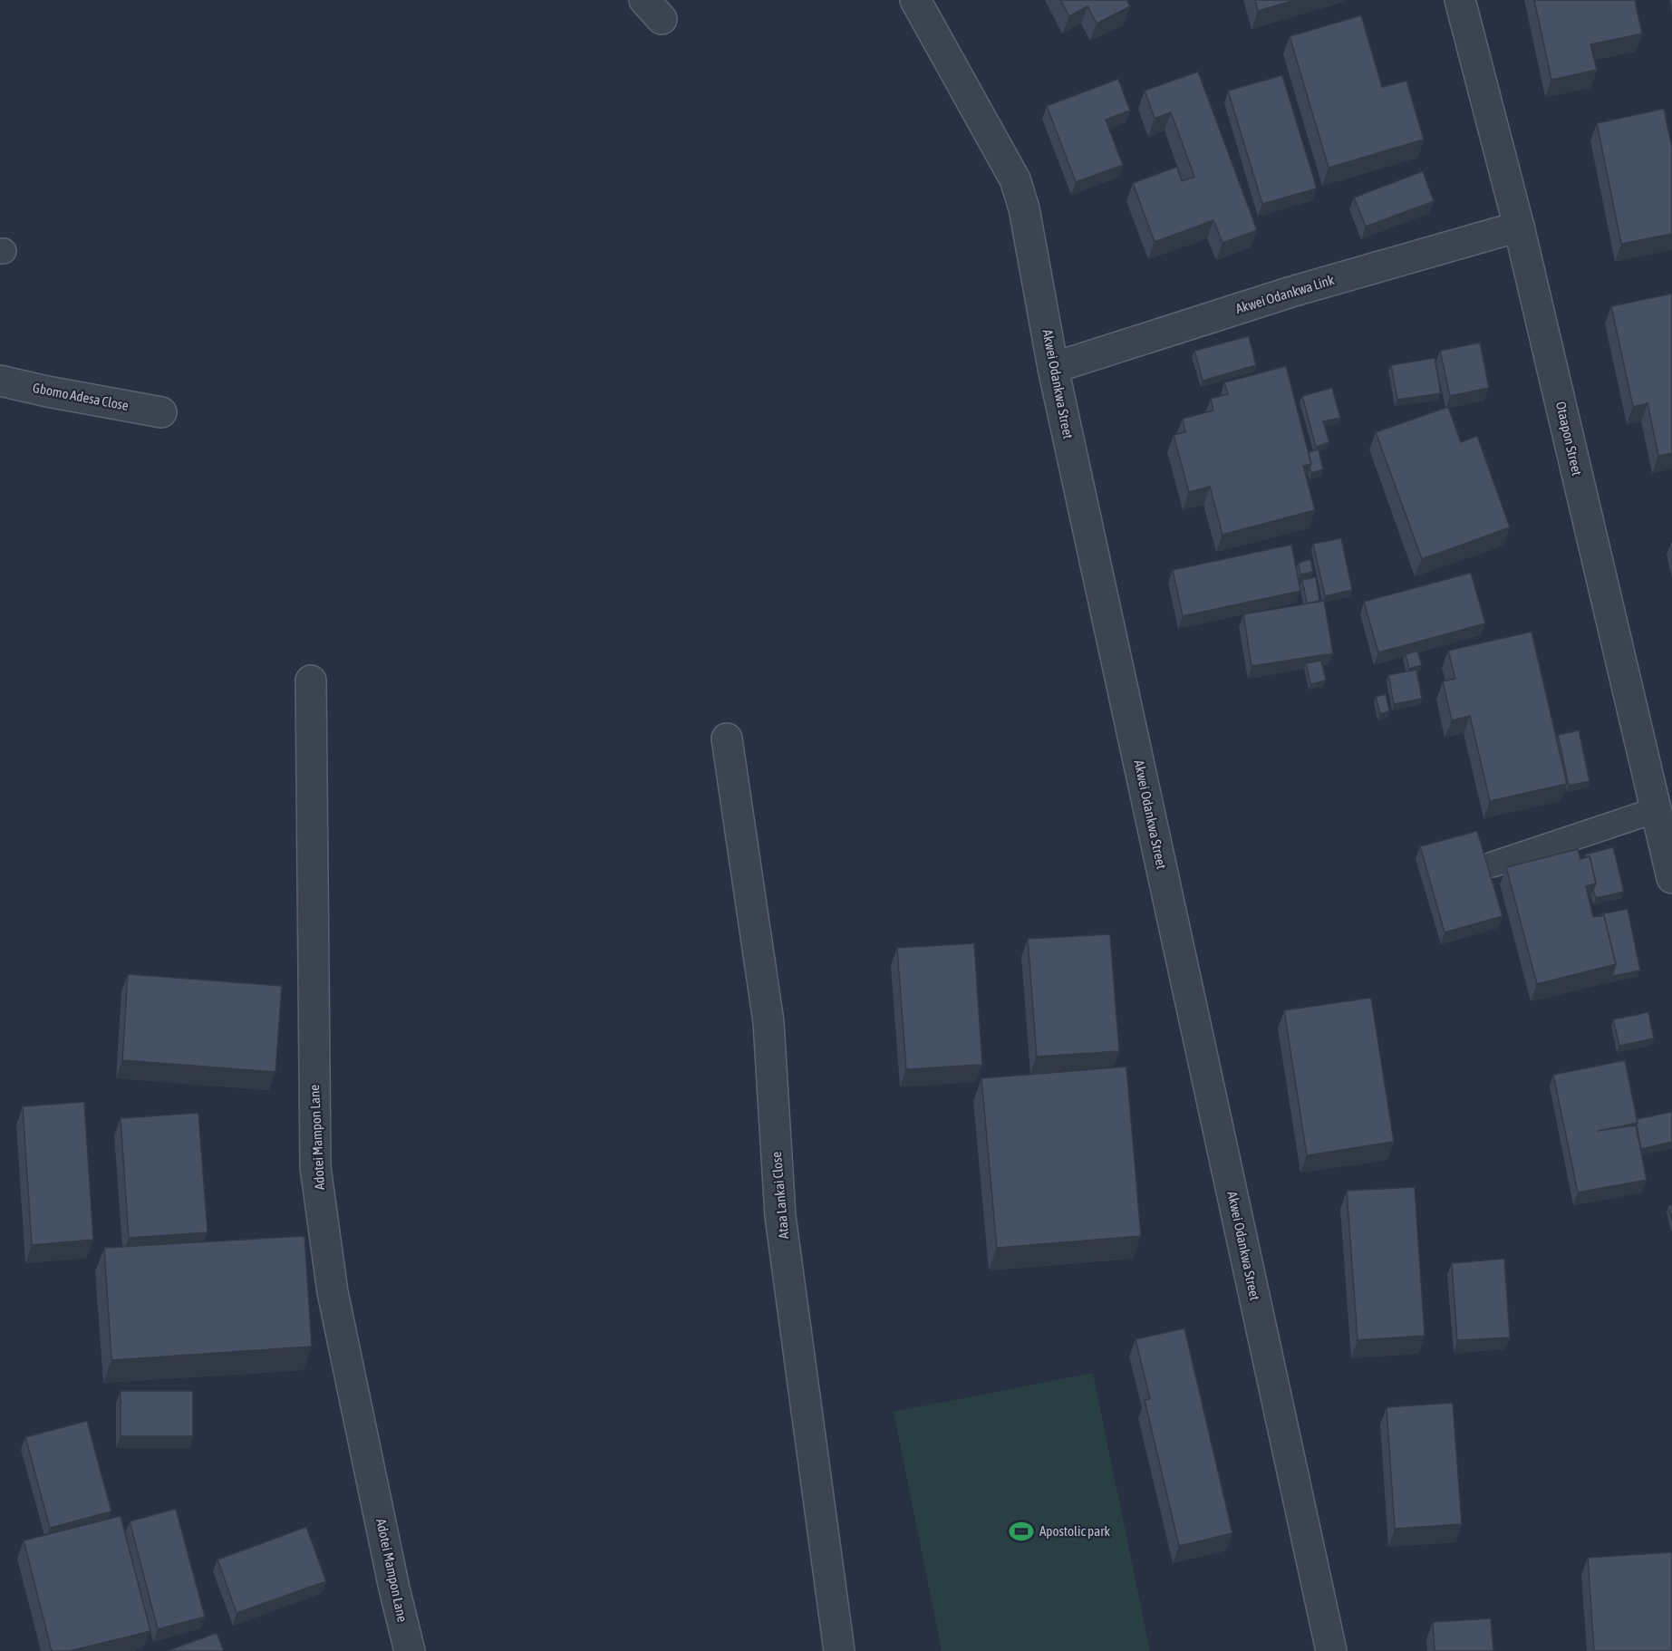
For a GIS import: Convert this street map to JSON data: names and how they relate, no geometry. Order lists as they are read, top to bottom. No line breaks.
{"streets":{"street":["Akwei Odankwa Link","Akwei Odankwa Street","Gbomo Adesa Close","Otaapon Street","Adotei Mampon Lane","Ataa Lankai Close"]},"crossings":[["Akwei Odankwa Link","Akwei Odankwa Street"],["Akwei Odankwa Link","Otaapon Street"]],"places":{"sports":["Apostolic park"]}}
